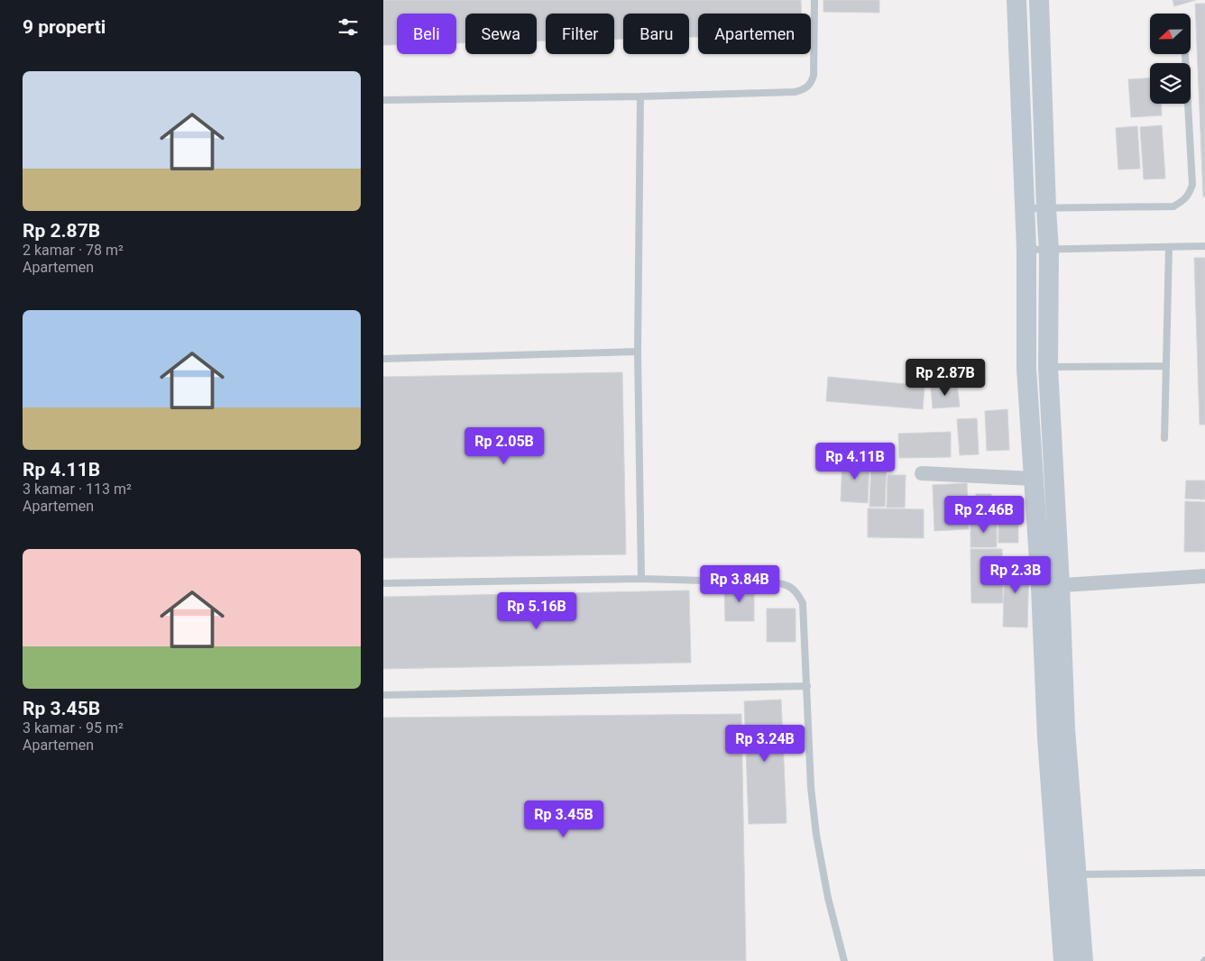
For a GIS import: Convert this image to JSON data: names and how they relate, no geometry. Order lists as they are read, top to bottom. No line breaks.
{"north":"left","page":{"heading":"9 properti","chip":["Beli","Sewa","Filter","Baru","Apartemen"],"list":[{"name":"Rp 2.87B","note":"2 kamar · 78 m² · Apartemen"},{"name":"Rp 4.11B","note":"3 kamar · 113 m² · Apartemen"},{"name":"Rp 3.45B","note":"3 kamar · 95 m² · Apartemen"}],"price":["Rp 2.87B","Rp 2.05B","Rp 4.11B","Rp 2.46B","Rp 2.3B","Rp 3.84B","Rp 5.16B","Rp 3.24B","Rp 3.45B"]}}
